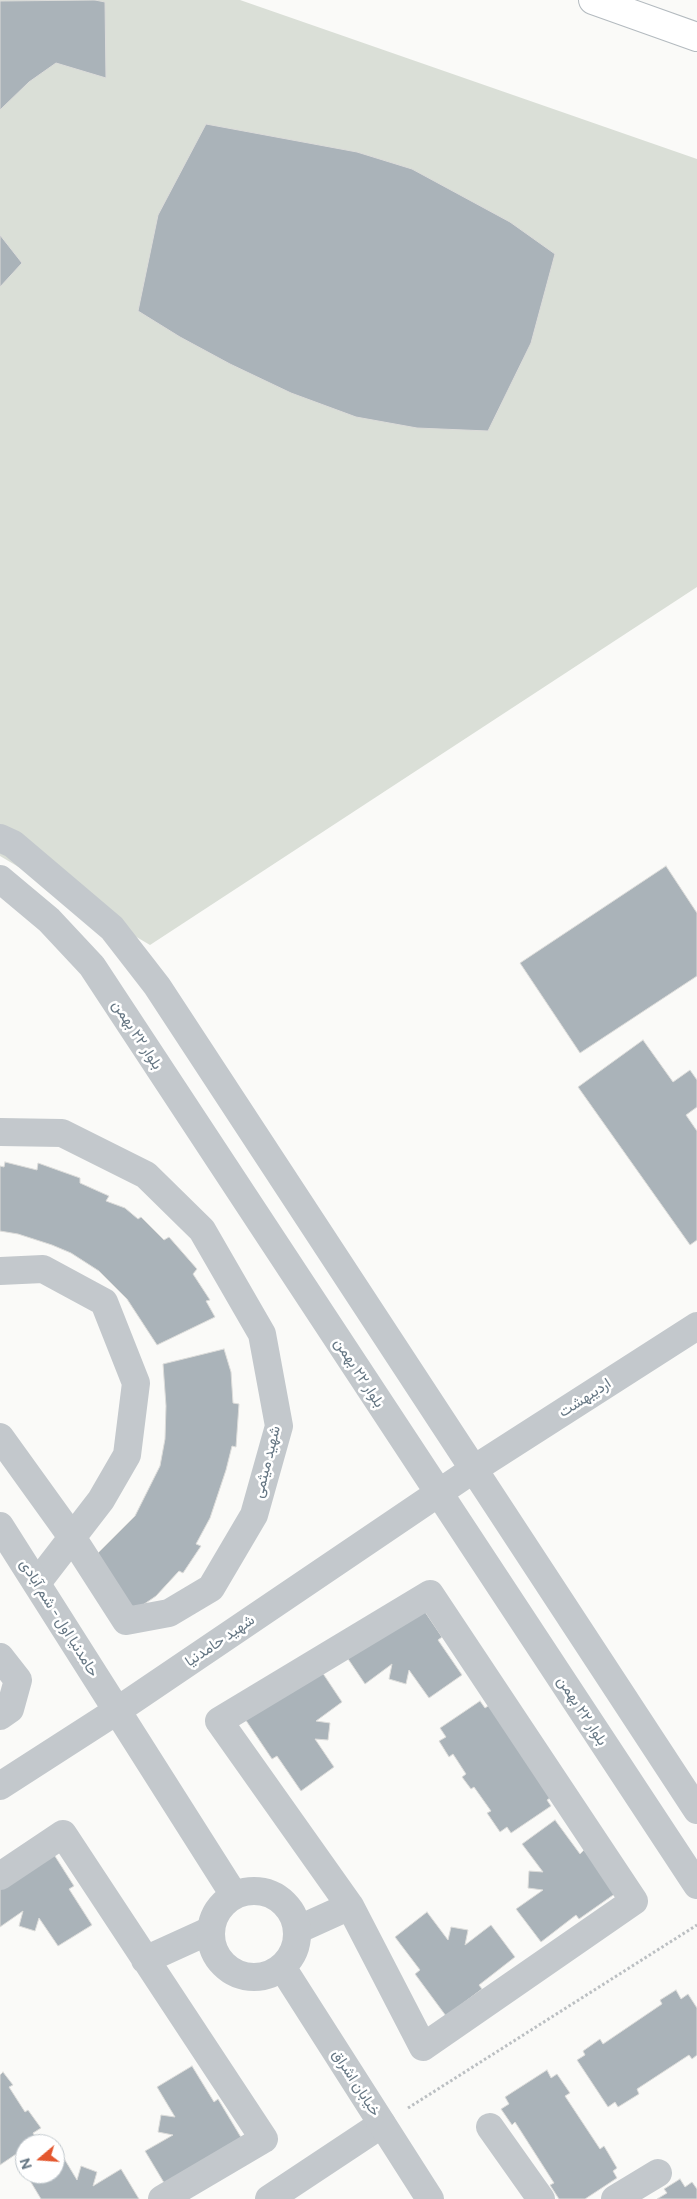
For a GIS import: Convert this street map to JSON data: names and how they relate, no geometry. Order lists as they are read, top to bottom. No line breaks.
{"streets":{"street":["بلوار ۲۲ بهمن","اردیبهشت","شهید میثمی","حامدنیا اول - شم آبادی","شهید حامدنیا","خیابان اشراق"]},"crossings":[["بلوار ۲۲ بهمن","اردیبهشت"],["بلوار ۲۲ بهمن","شهید حامدنیا"],["اردیبهشت","شهید حامدنیا"],["حامدنیا اول - شم آبادی","شهید حامدنیا"]],"north":"left"}
